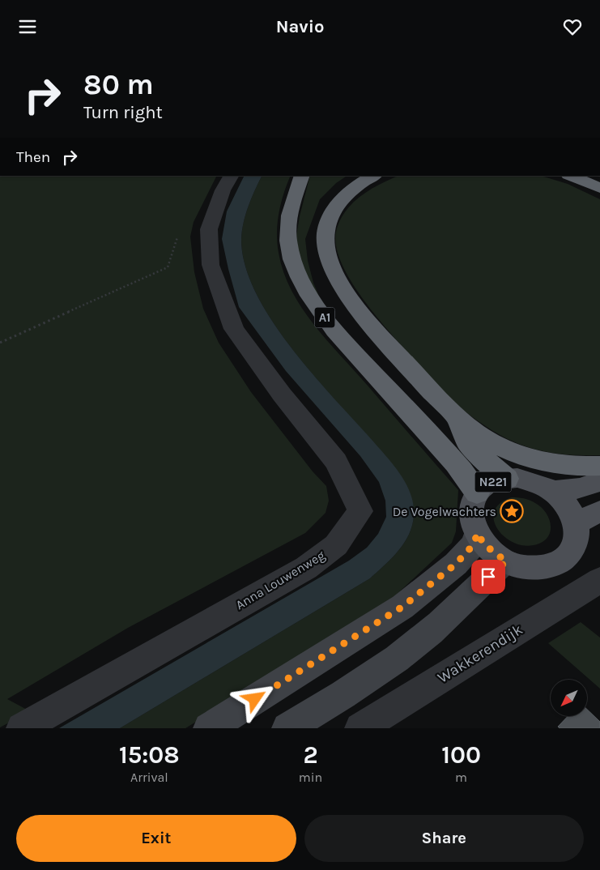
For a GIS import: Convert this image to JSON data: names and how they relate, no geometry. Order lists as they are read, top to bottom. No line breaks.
{"streets":{"highway":["A1"],"main road":["N221"],"street":["Anna Louwenweg","Wakkerendijk"]},"crossings":[["A1","N221"]],"places":{"place":["De Vogelwachters"]},"north":"bottom left","page":{"header":"Navio","turn":["80 m","Turn right"],"then":"Then","eta":["15:08","Arrival","2","min","100","m"],"buttons":["Exit","Share"]}}
